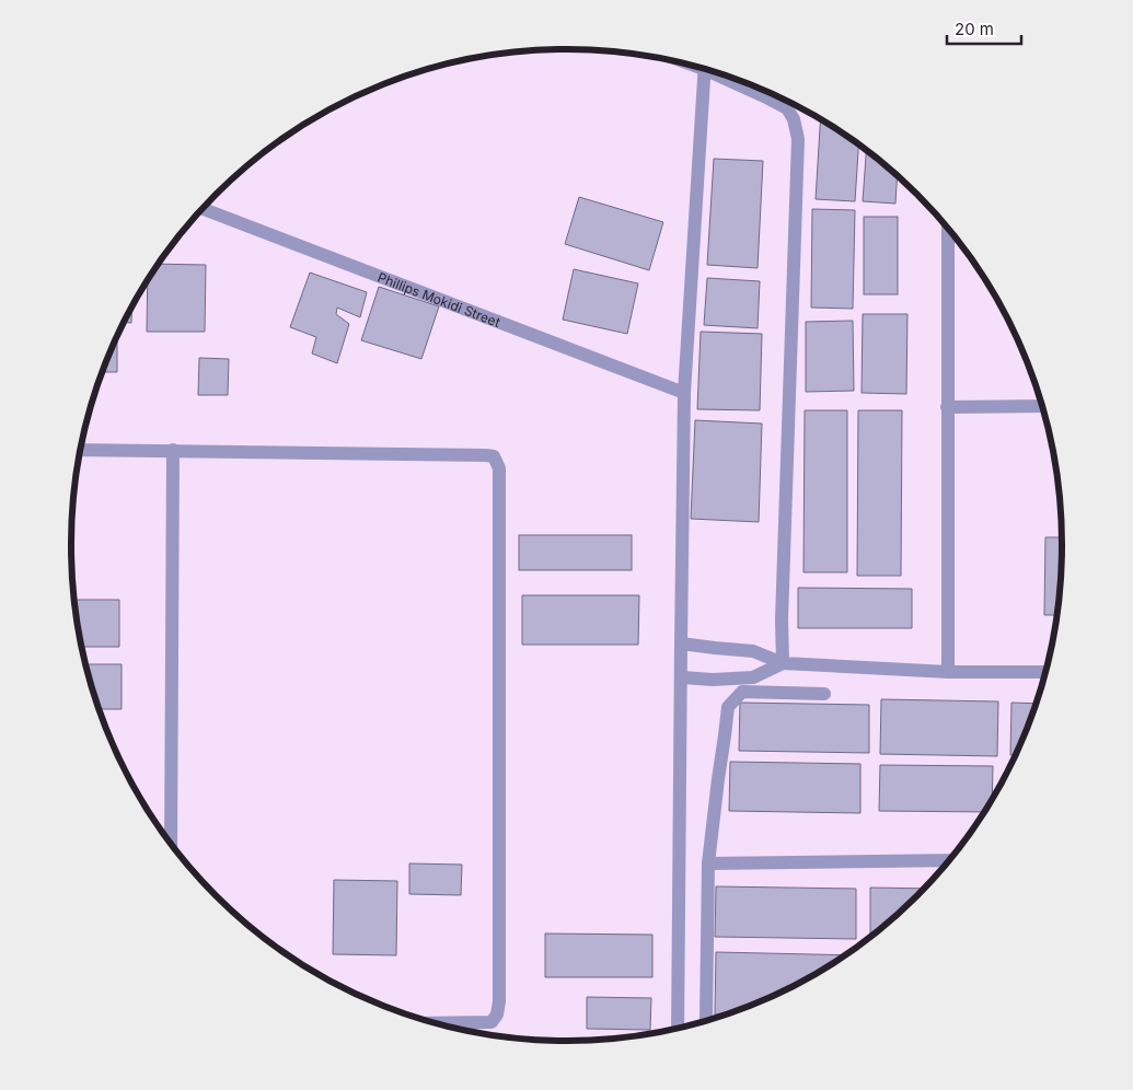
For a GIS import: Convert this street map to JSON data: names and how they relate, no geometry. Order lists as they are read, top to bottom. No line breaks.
{"streets":{"street":["Phillips Mokidi Street"]},"scale_bar":"20 m"}
